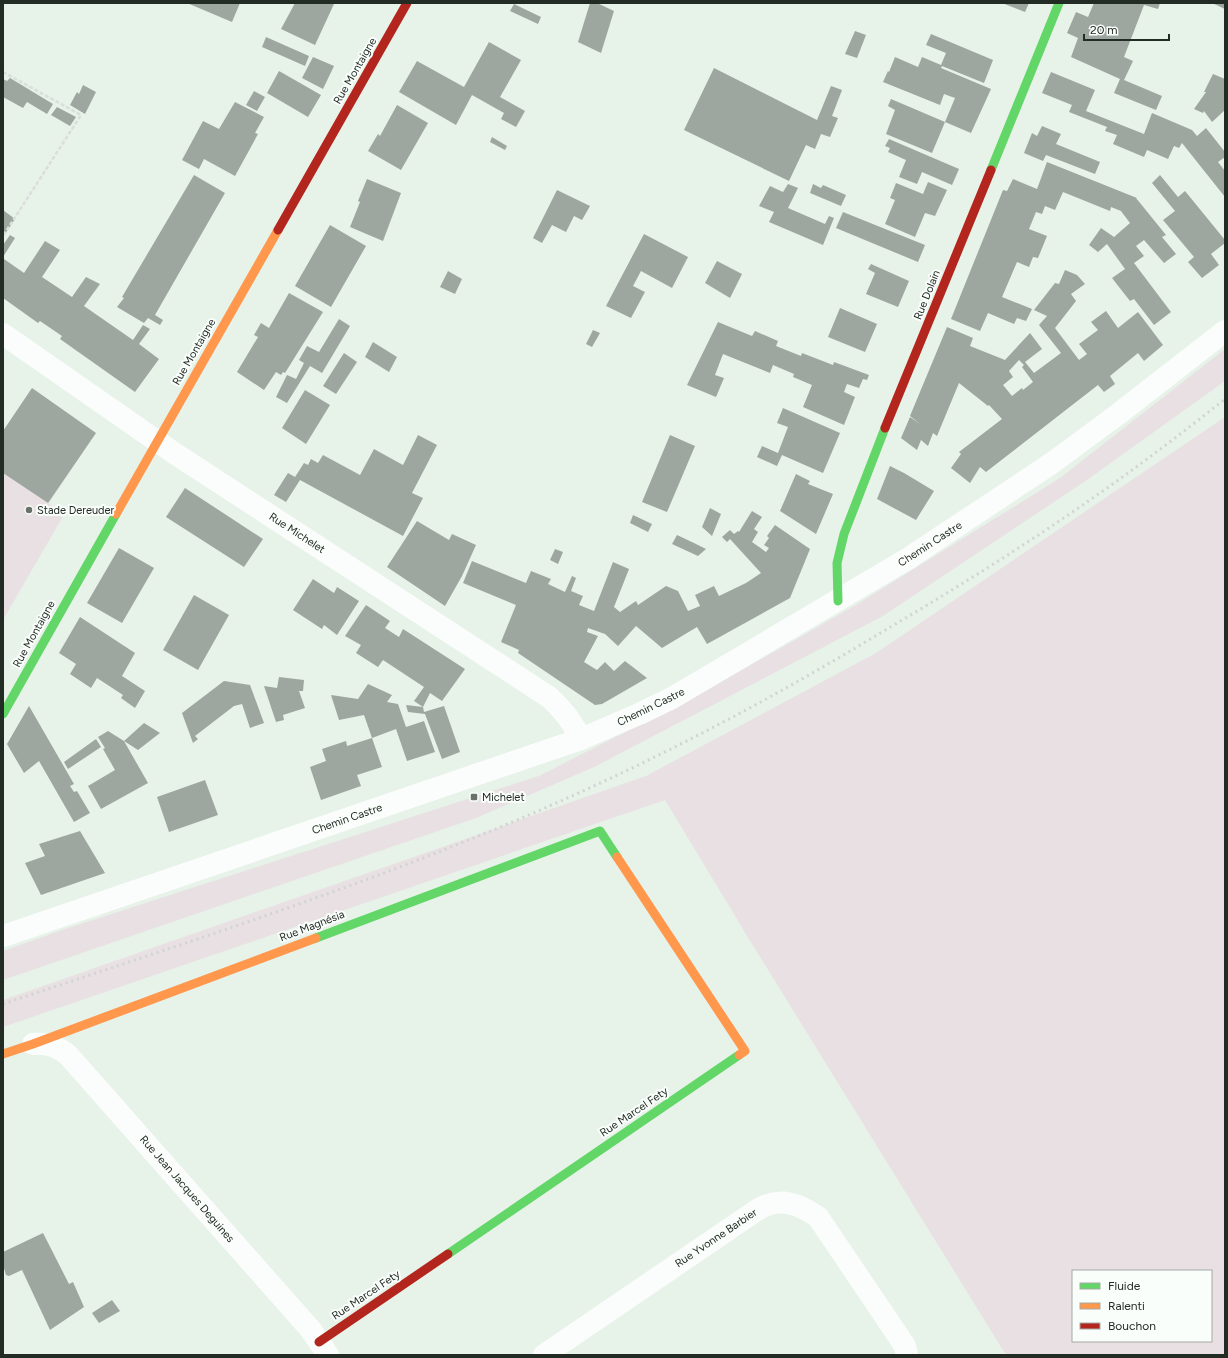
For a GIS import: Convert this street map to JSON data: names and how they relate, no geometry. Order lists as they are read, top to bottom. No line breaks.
{"streets":{"street":["Rue Montaigne","Rue Dolain","Rue Michelet","Chemin Castre","Rue Magnésia","Rue Marcel Fety","Rue Jean Jacques Deguines","Rue Yvonne Barbier"]},"crossings":[["Rue Montaigne","Rue Michelet"],["Rue Dolain","Chemin Castre"],["Rue Michelet","Chemin Castre"],["Rue Magnésia","Rue Marcel Fety"],["Rue Magnésia","Rue Jean Jacques Deguines"],["Rue Marcel Fety","Rue Jean Jacques Deguines"]],"places":{"other":["Stade Dereuder"],"transit":["Michelet"]},"legend":["Fluide","Ralenti","Bouchon"],"scale_bar":"20 m"}
